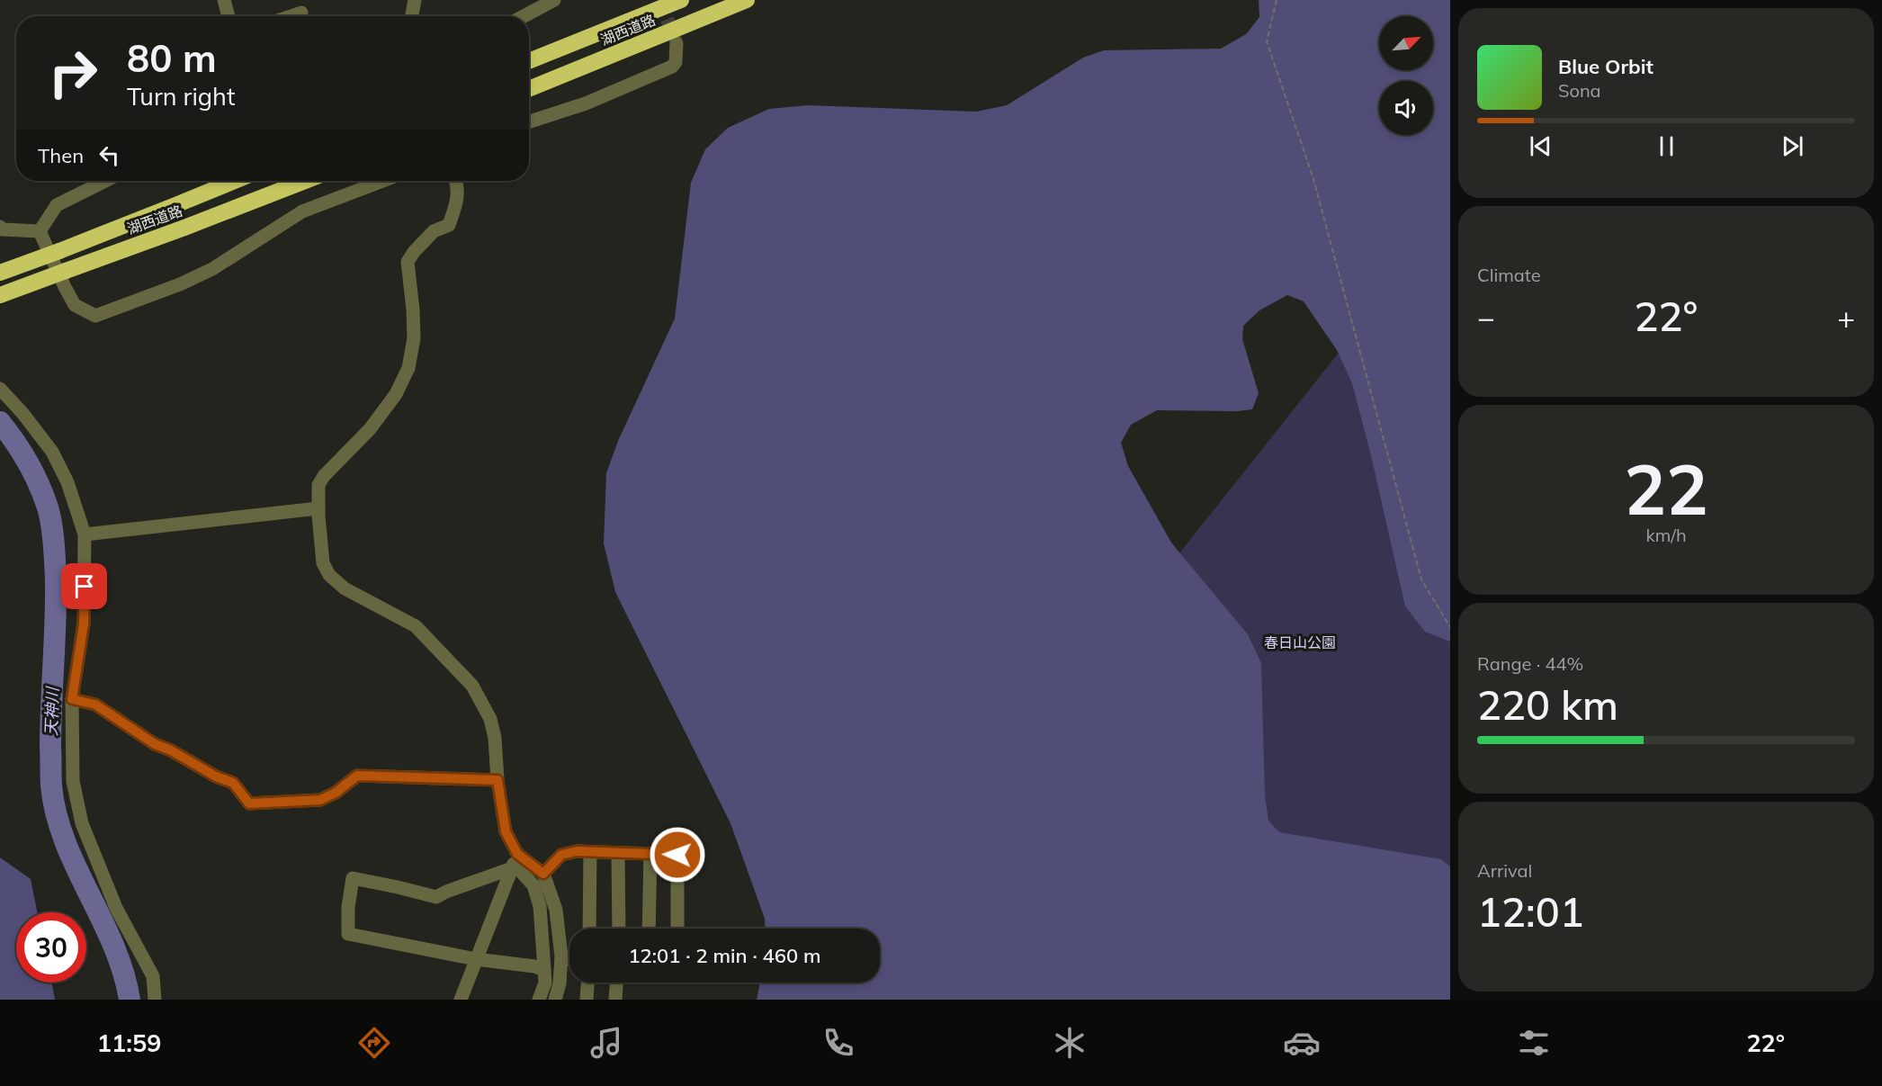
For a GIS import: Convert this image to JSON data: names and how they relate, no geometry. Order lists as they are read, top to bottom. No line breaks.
{"streets":{"highway":["湖西道路"]},"water":["天神川"],"parks":["春日山公園"],"north":"top right","page":{"turn":["80 m","Turn right"],"song":["Blue Orbit","Sona"],"then":"Then","tile":["Climate",["22","km/h"],["Range · 44%","220 km"],["Arrival","12:01"]],"heat":["−","22°","+"],"limit":"30","trip":"12:01 · 2 min · 460 m","tabs":["11:59","22°"]}}
